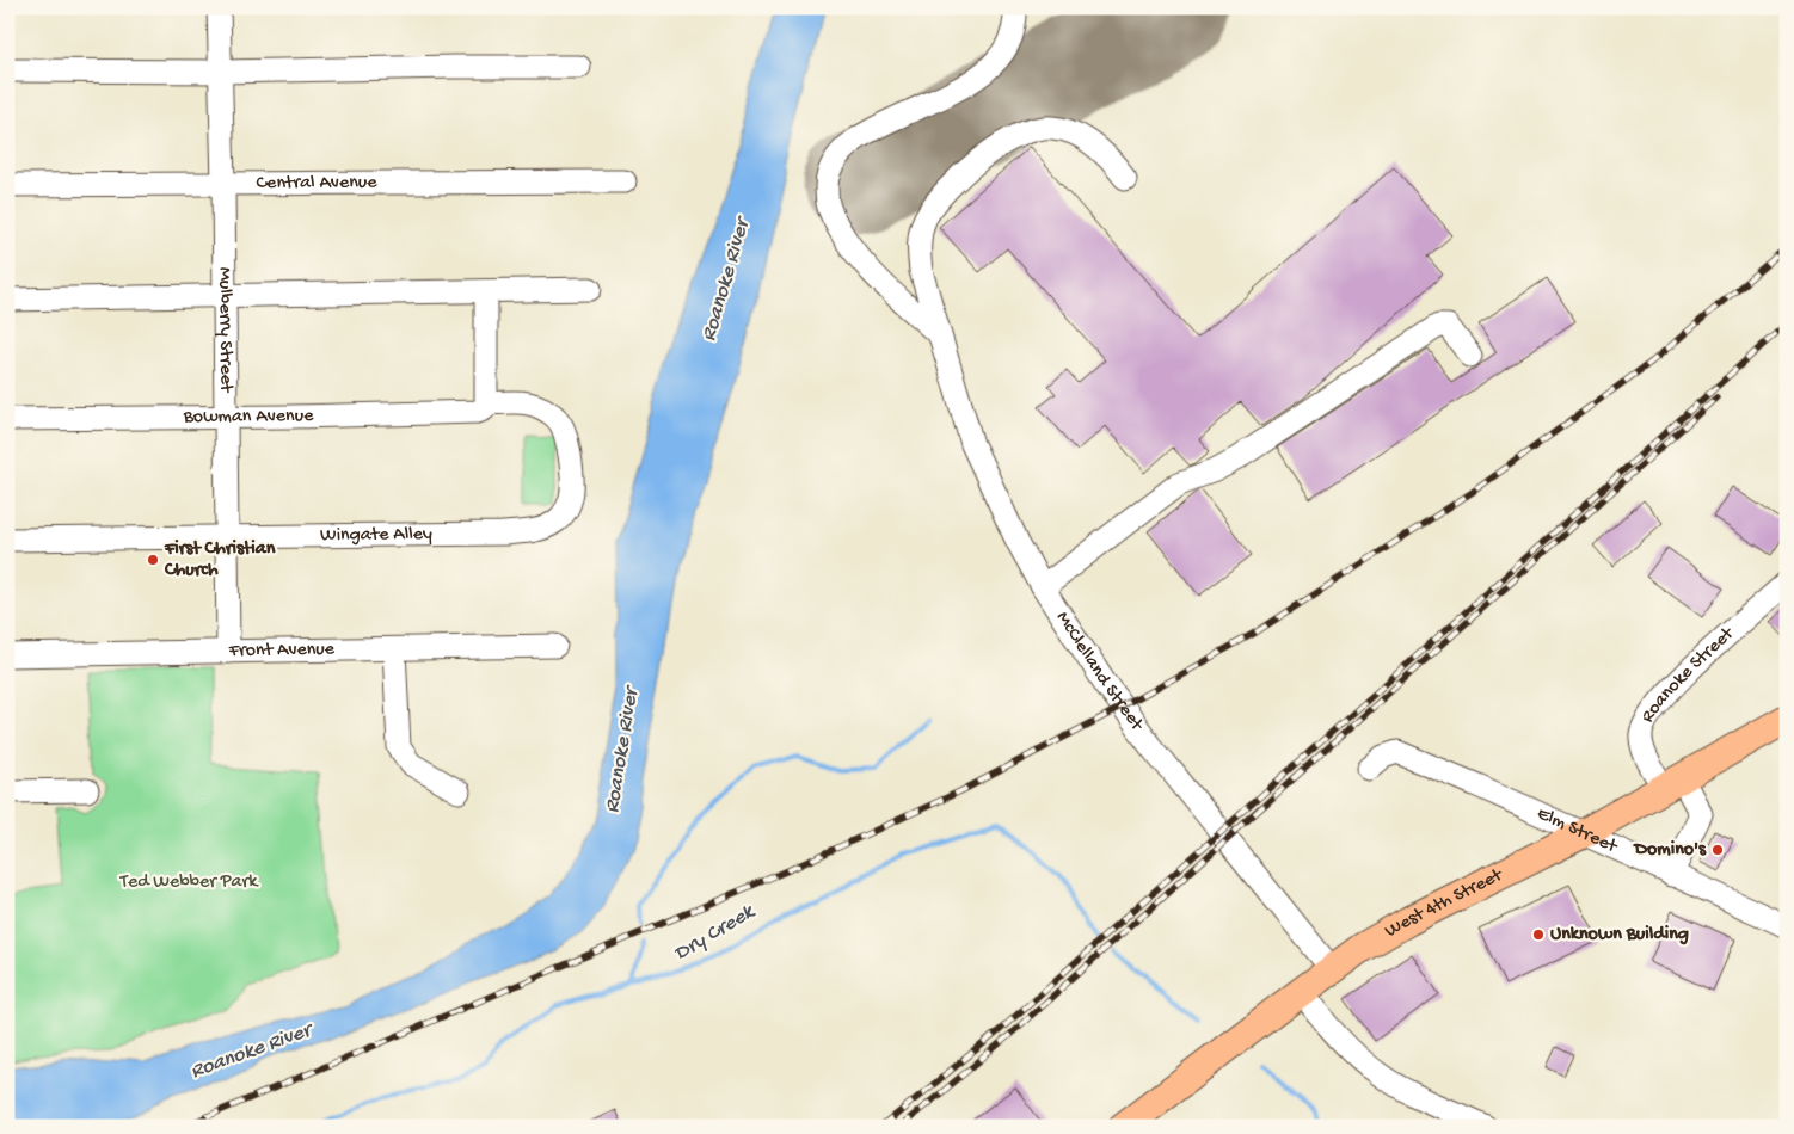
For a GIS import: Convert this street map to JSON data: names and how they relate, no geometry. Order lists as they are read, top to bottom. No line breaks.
{"streets":{"main road":["West 4th Street"],"street":["Central Avenue","Mulberry Street","Bowman Avenue","Wingate Alley","Front Avenue","McClelland Street","Roanoke Street","Elm Street"]},"crossings":[["Central Avenue","Mulberry Street"],["Mulberry Street","Bowman Avenue"],["Mulberry Street","Wingate Alley"],["Mulberry Street","Front Avenue"],["Bowman Avenue","Wingate Alley"],["McClelland Street","West 4th Street"],["Roanoke Street","Elm Street"],["Roanoke Street","West 4th Street"],["Elm Street","West 4th Street"]],"water":["Roanoke River","Dry Creek"],"parks":["Ted Webber Park"],"places":["First Christian Church","Domino's","Unknown Building"]}
